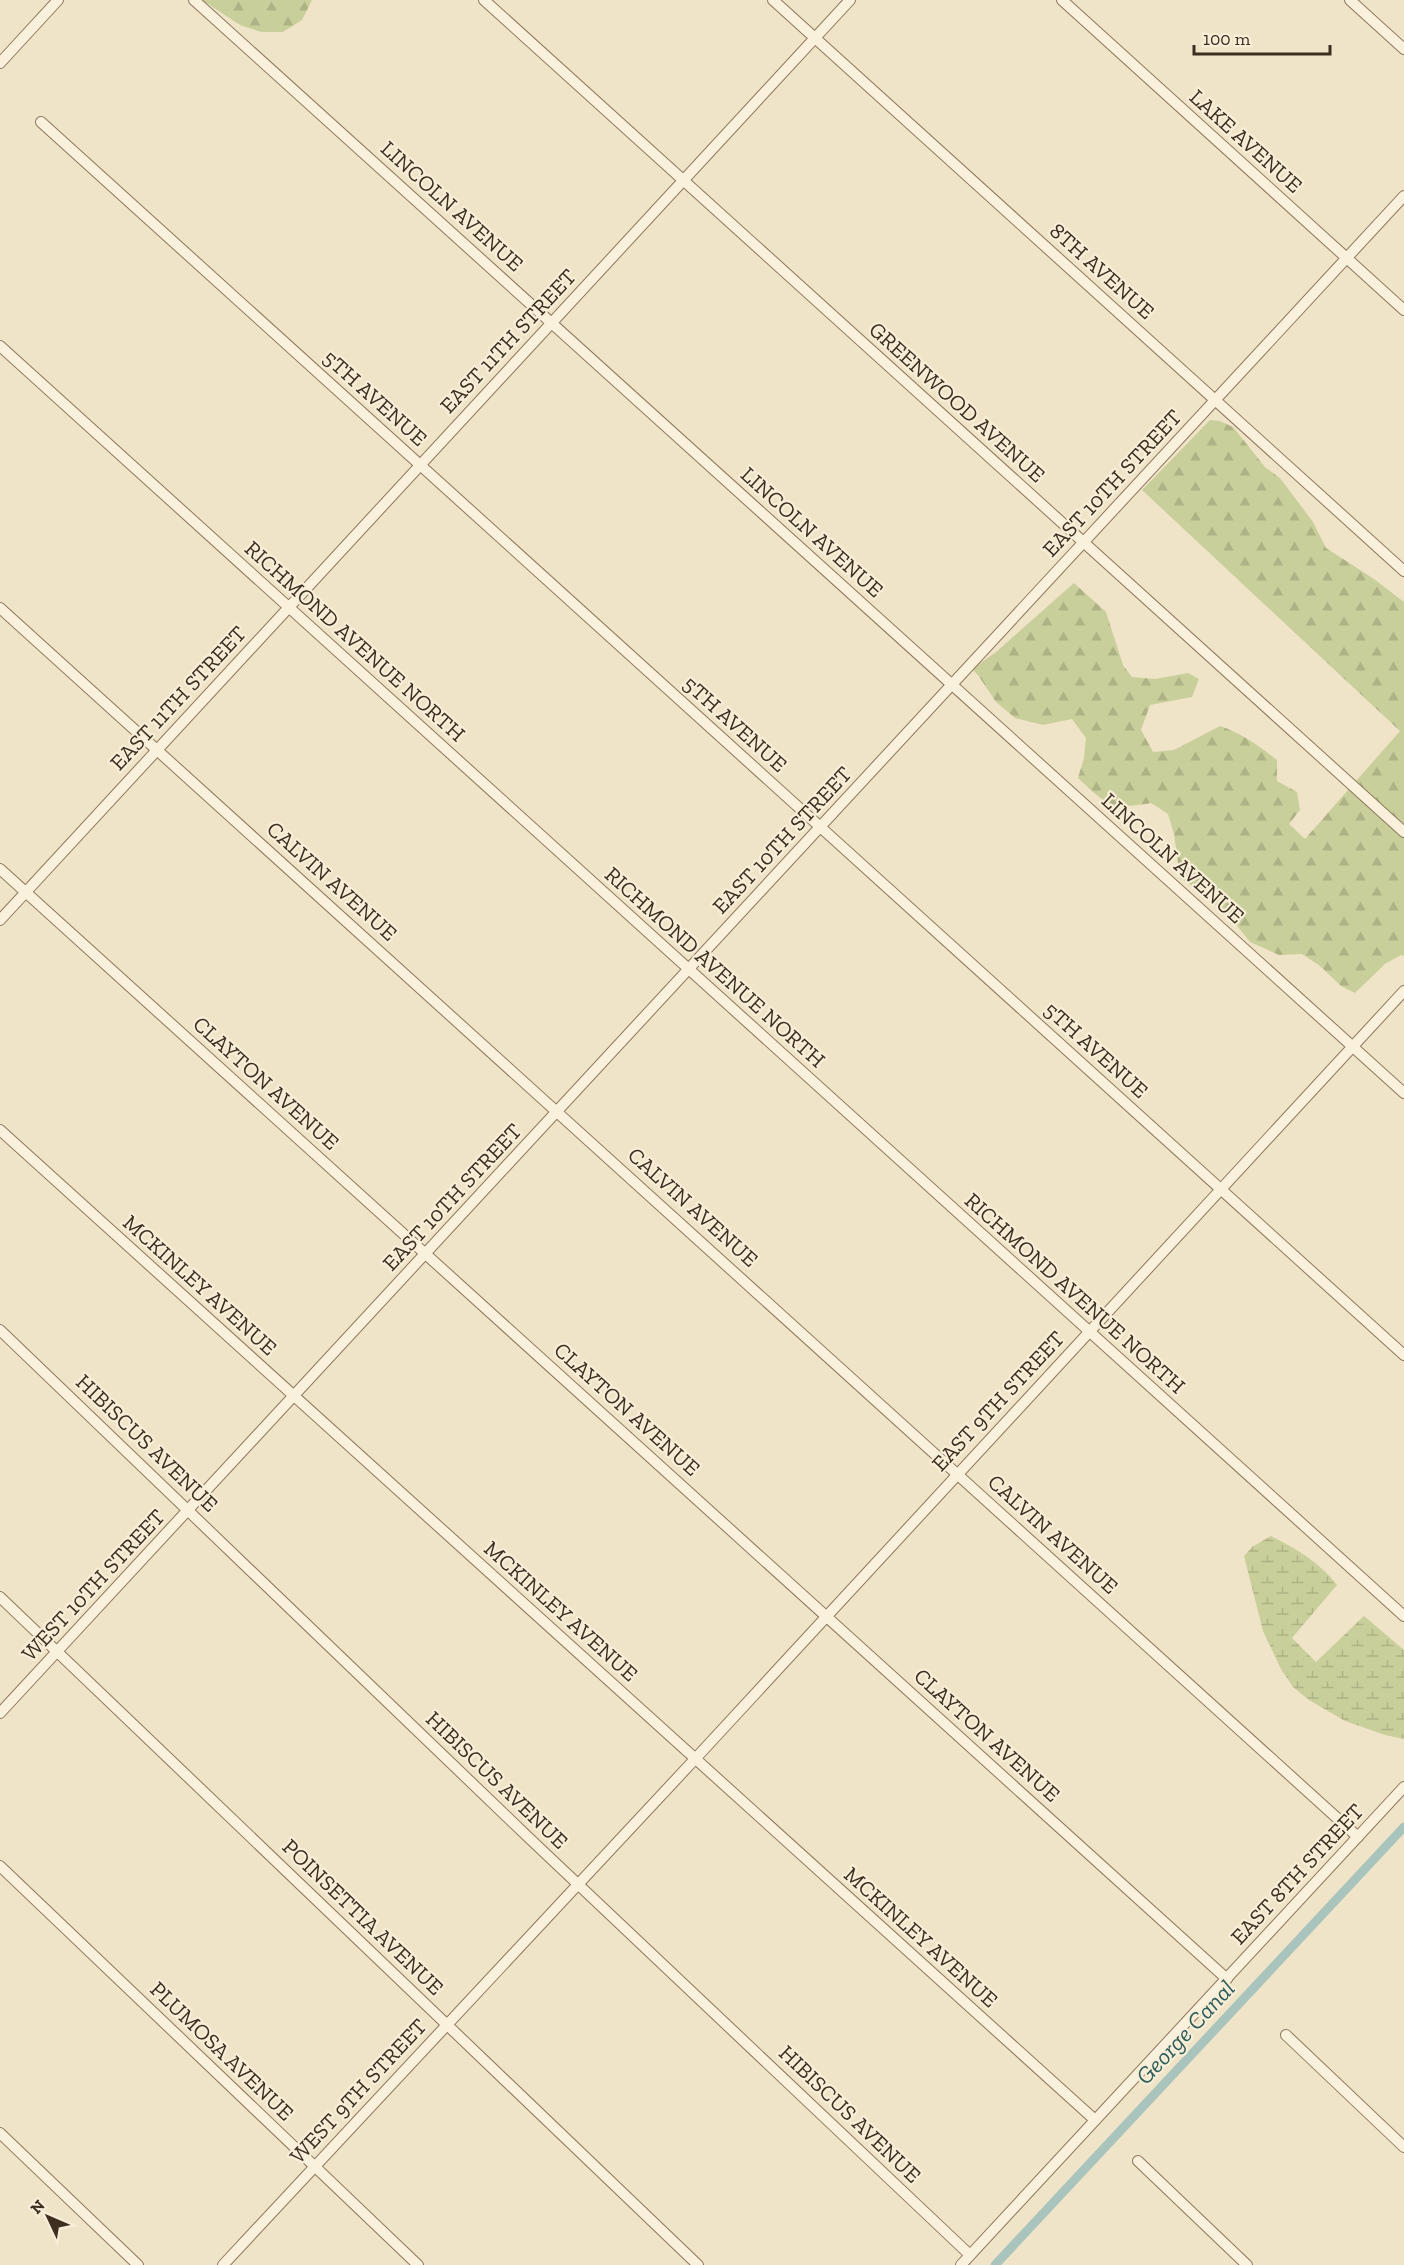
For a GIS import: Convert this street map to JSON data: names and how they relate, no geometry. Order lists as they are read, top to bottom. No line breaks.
{"streets":{"street":["LAKE AVENUE","LINCOLN AVENUE","8TH AVENUE","EAST 11TH STREET","5TH AVENUE","GREENWOOD AVENUE","EAST 10TH STREET","RICHMOND AVENUE NORTH","CALVIN AVENUE","CLAYTON AVENUE","MCKINLEY AVENUE","EAST 9TH STREET","HIBISCUS AVENUE","WEST 10TH STREET","EAST 8TH STREET","POINSETTIA AVENUE","PLUMOSA AVENUE","WEST 9TH STREET"]},"crossings":[["LAKE AVENUE","EAST 10TH STREET"],["LINCOLN AVENUE","EAST 11TH STREET"],["LINCOLN AVENUE","EAST 10TH STREET"],["LINCOLN AVENUE","EAST 9TH STREET"],["8TH AVENUE","EAST 11TH STREET"],["8TH AVENUE","EAST 10TH STREET"],["EAST 11TH STREET","5TH AVENUE"],["EAST 11TH STREET","GREENWOOD AVENUE"],["EAST 11TH STREET","RICHMOND AVENUE NORTH"],["EAST 11TH STREET","CALVIN AVENUE"],["EAST 11TH STREET","CLAYTON AVENUE"],["5TH AVENUE","EAST 10TH STREET"],["5TH AVENUE","EAST 9TH STREET"],["GREENWOOD AVENUE","EAST 10TH STREET"],["EAST 10TH STREET","RICHMOND AVENUE NORTH"],["EAST 10TH STREET","CALVIN AVENUE"],["EAST 10TH STREET","CLAYTON AVENUE"],["EAST 10TH STREET","MCKINLEY AVENUE"],["EAST 10TH STREET","HIBISCUS AVENUE"],["EAST 10TH STREET","WEST 10TH STREET"],["RICHMOND AVENUE NORTH","EAST 9TH STREET"],["CALVIN AVENUE","EAST 9TH STREET"],["CALVIN AVENUE","EAST 8TH STREET"],["CLAYTON AVENUE","EAST 9TH STREET"],["CLAYTON AVENUE","EAST 8TH STREET"],["MCKINLEY AVENUE","EAST 9TH STREET"],["MCKINLEY AVENUE","EAST 8TH STREET"],["MCKINLEY AVENUE","WEST 9TH STREET"],["EAST 9TH STREET","WEST 9TH STREET"],["HIBISCUS AVENUE","WEST 10TH STREET"],["HIBISCUS AVENUE","EAST 8TH STREET"],["HIBISCUS AVENUE","WEST 9TH STREET"],["WEST 10TH STREET","POINSETTIA AVENUE"],["POINSETTIA AVENUE","WEST 9TH STREET"],["PLUMOSA AVENUE","WEST 9TH STREET"]],"water":["George Canal"],"scale_bar":"100 m","north":"top left"}
